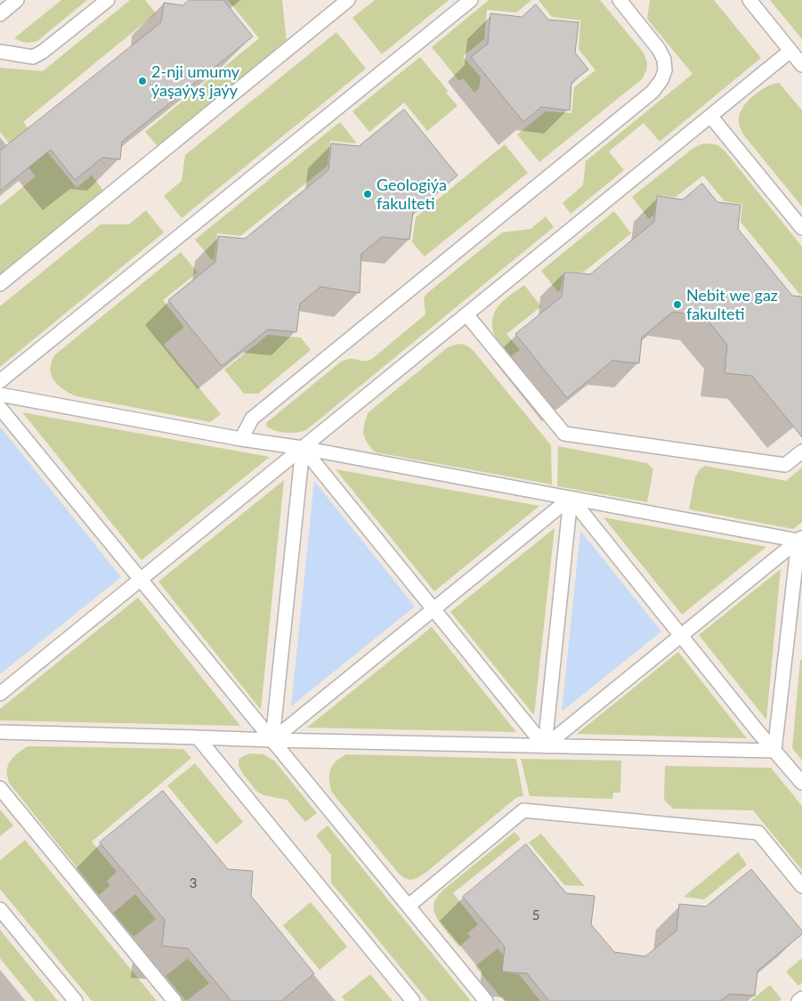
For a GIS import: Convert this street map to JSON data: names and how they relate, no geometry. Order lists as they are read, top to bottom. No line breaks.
{"places":["2-nji umumy ýaşaýyş jaýy","Geologiýa fakulteti","Nebit we gaz fakulteti"],"house_numbers":["3","5"]}
